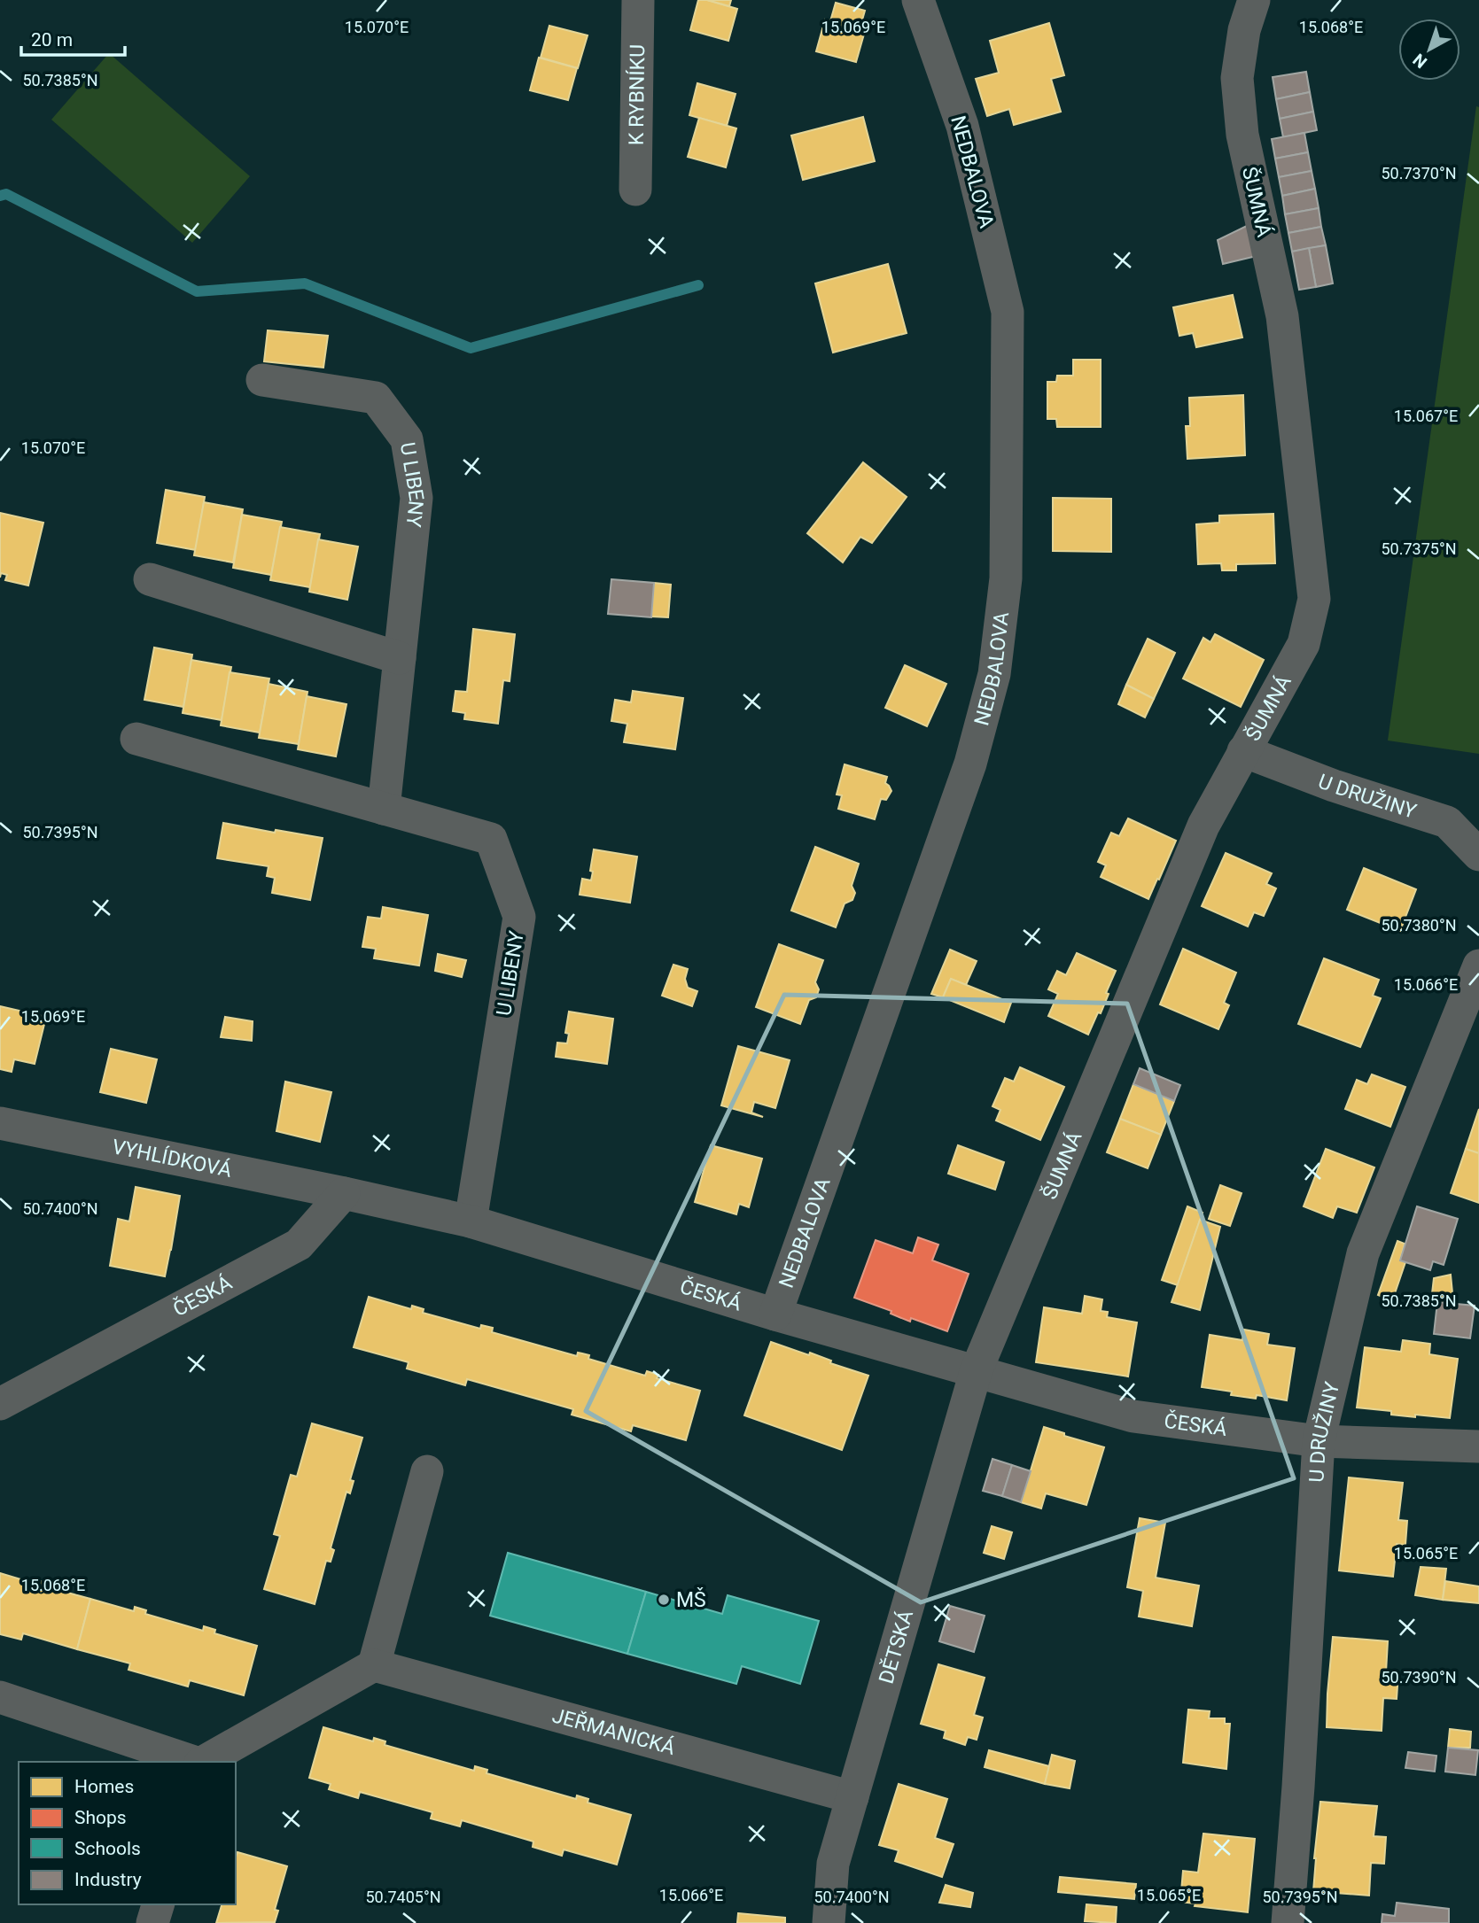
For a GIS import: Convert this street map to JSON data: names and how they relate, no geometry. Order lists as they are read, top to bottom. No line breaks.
{"streets":{"street":["K RYBNÍKU","NEDBALOVA","ŠUMNÁ","U LIBENY","U DRUŽINY","VYHLÍDKOVÁ","ČESKÁ","DĚTSKÁ","JEŘMANICKÁ"]},"crossings":[["NEDBALOVA","ČESKÁ"],["ŠUMNÁ","U DRUŽINY"],["ŠUMNÁ","ČESKÁ"],["ŠUMNÁ","DĚTSKÁ"],["U LIBENY","ČESKÁ"],["U DRUŽINY","ČESKÁ"],["VYHLÍDKOVÁ","ČESKÁ"],["ČESKÁ","DĚTSKÁ"],["DĚTSKÁ","JEŘMANICKÁ"]],"places":["MŠ"],"legend":["Homes","Shops","Schools","Industry"],"scale_bar":"20 m","north":"bottom left","coordinates":["15.070°E","15.069°E","15.068°E","50.7385°N","50.7370°N","15.067°E","50.7375°N","50.7395°N","50.7380°N","15.066°E","50.7400°N","15.065°E","50.7390°N","50.7405°N"]}
